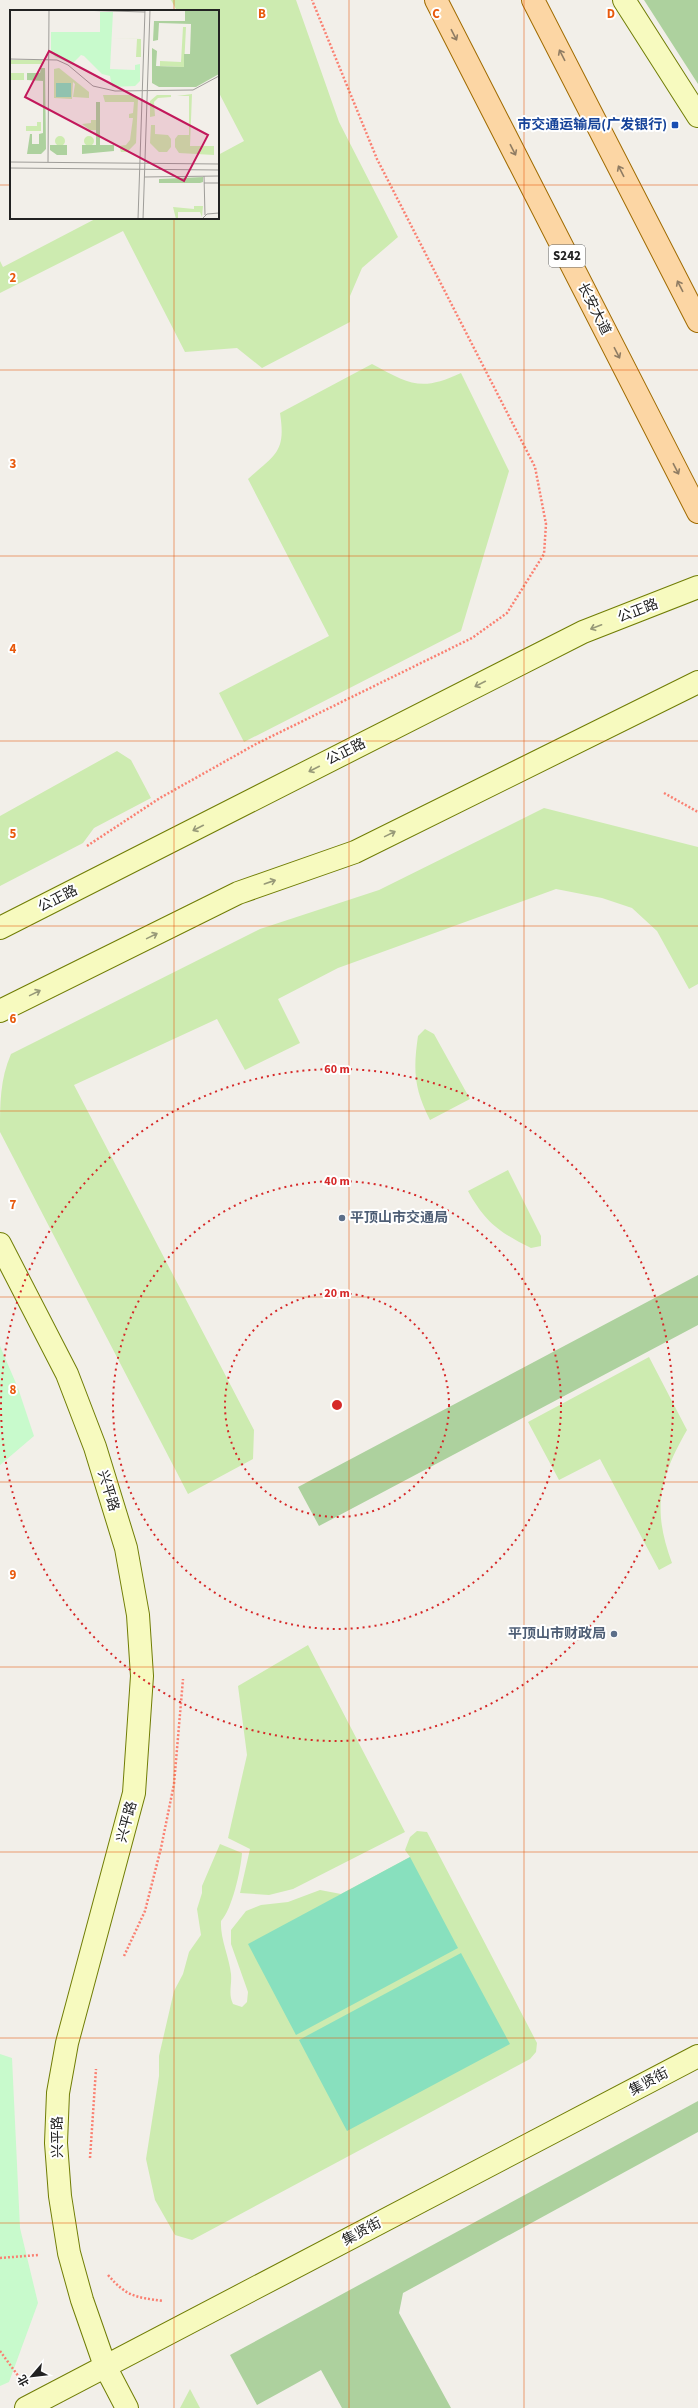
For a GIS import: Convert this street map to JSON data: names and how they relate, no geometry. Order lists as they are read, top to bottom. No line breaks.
{"streets":{"main road":["S242","长安大道"],"street":["公正路","兴平路","集贤街"]},"crossings":[["兴平路","集贤街"]],"places":{"transit":["市交通运输局(广发银行)"],"other":["平顶山市交通局","平顶山市财政局"]},"north":"bottom left","grid":{"columns":["B","C","D"],"rows":["2","3","4","5","6","7","8","9"]},"rings":["60 m","40 m","20 m"]}
